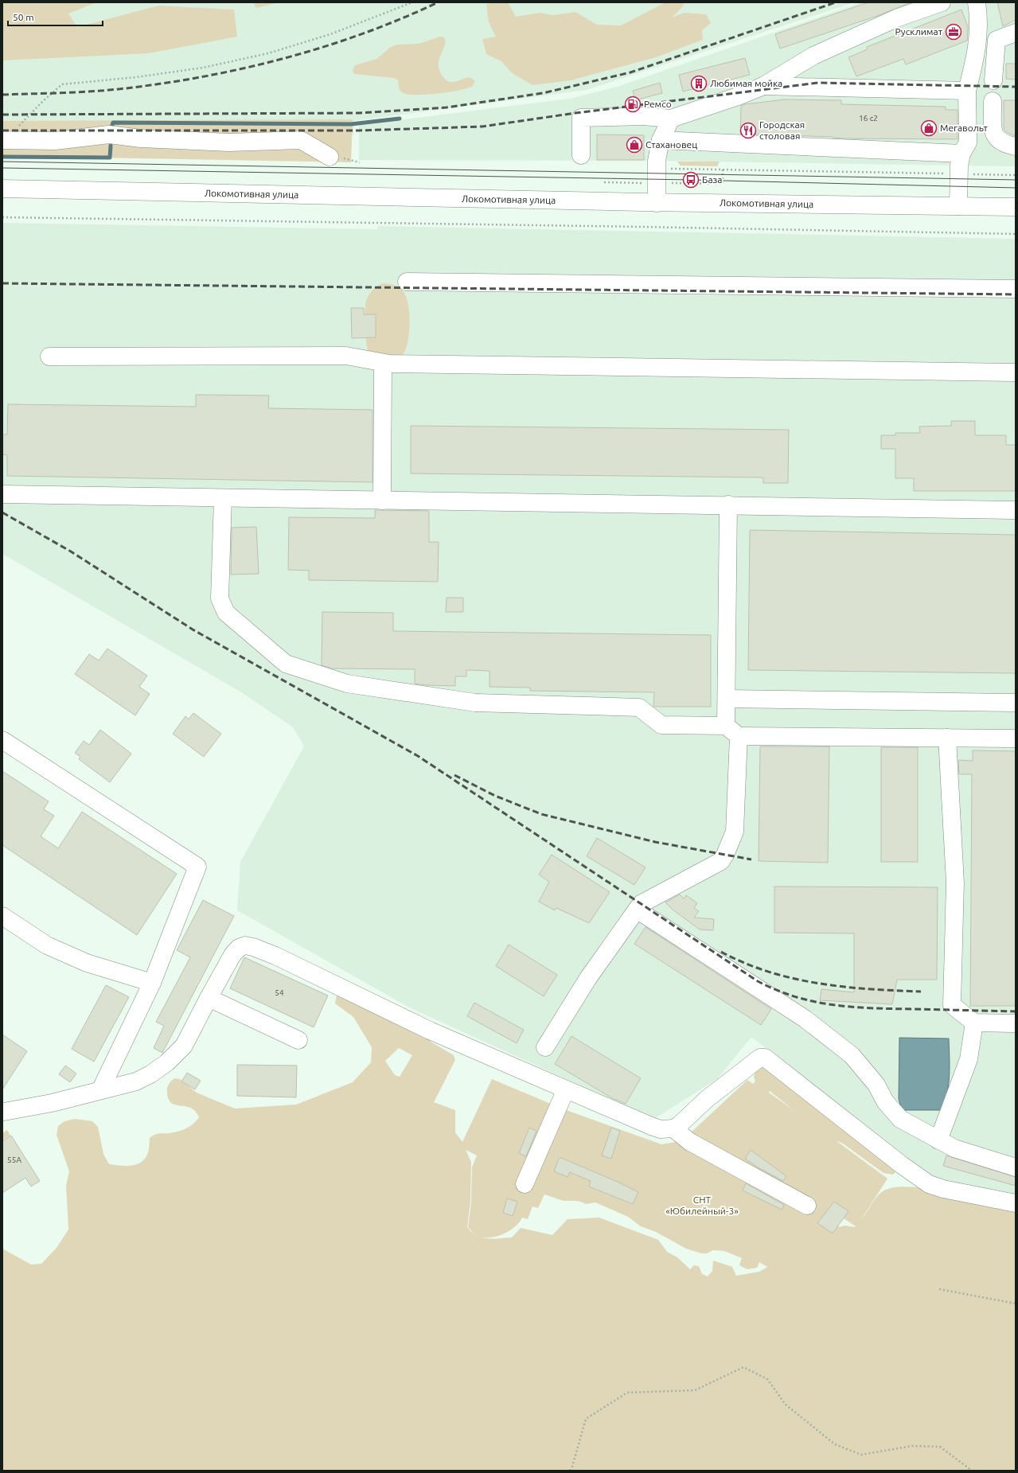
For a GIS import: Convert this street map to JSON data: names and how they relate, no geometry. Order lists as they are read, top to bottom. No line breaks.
{"streets":{"main road":["Локомотивная улица"]},"parks":["СНТ «Юбилейный-3»"],"places":{"office":["Русклимат"],"building":["Любимая мойка"],"fuel station":["Ремсо"],"shop":["Мегавольт","Стахановец"],"restaurant":["Городская столовая"],"bus stop":["База"]},"house_numbers":["16 с2","54","55А"],"scale_bar":"50 m"}
